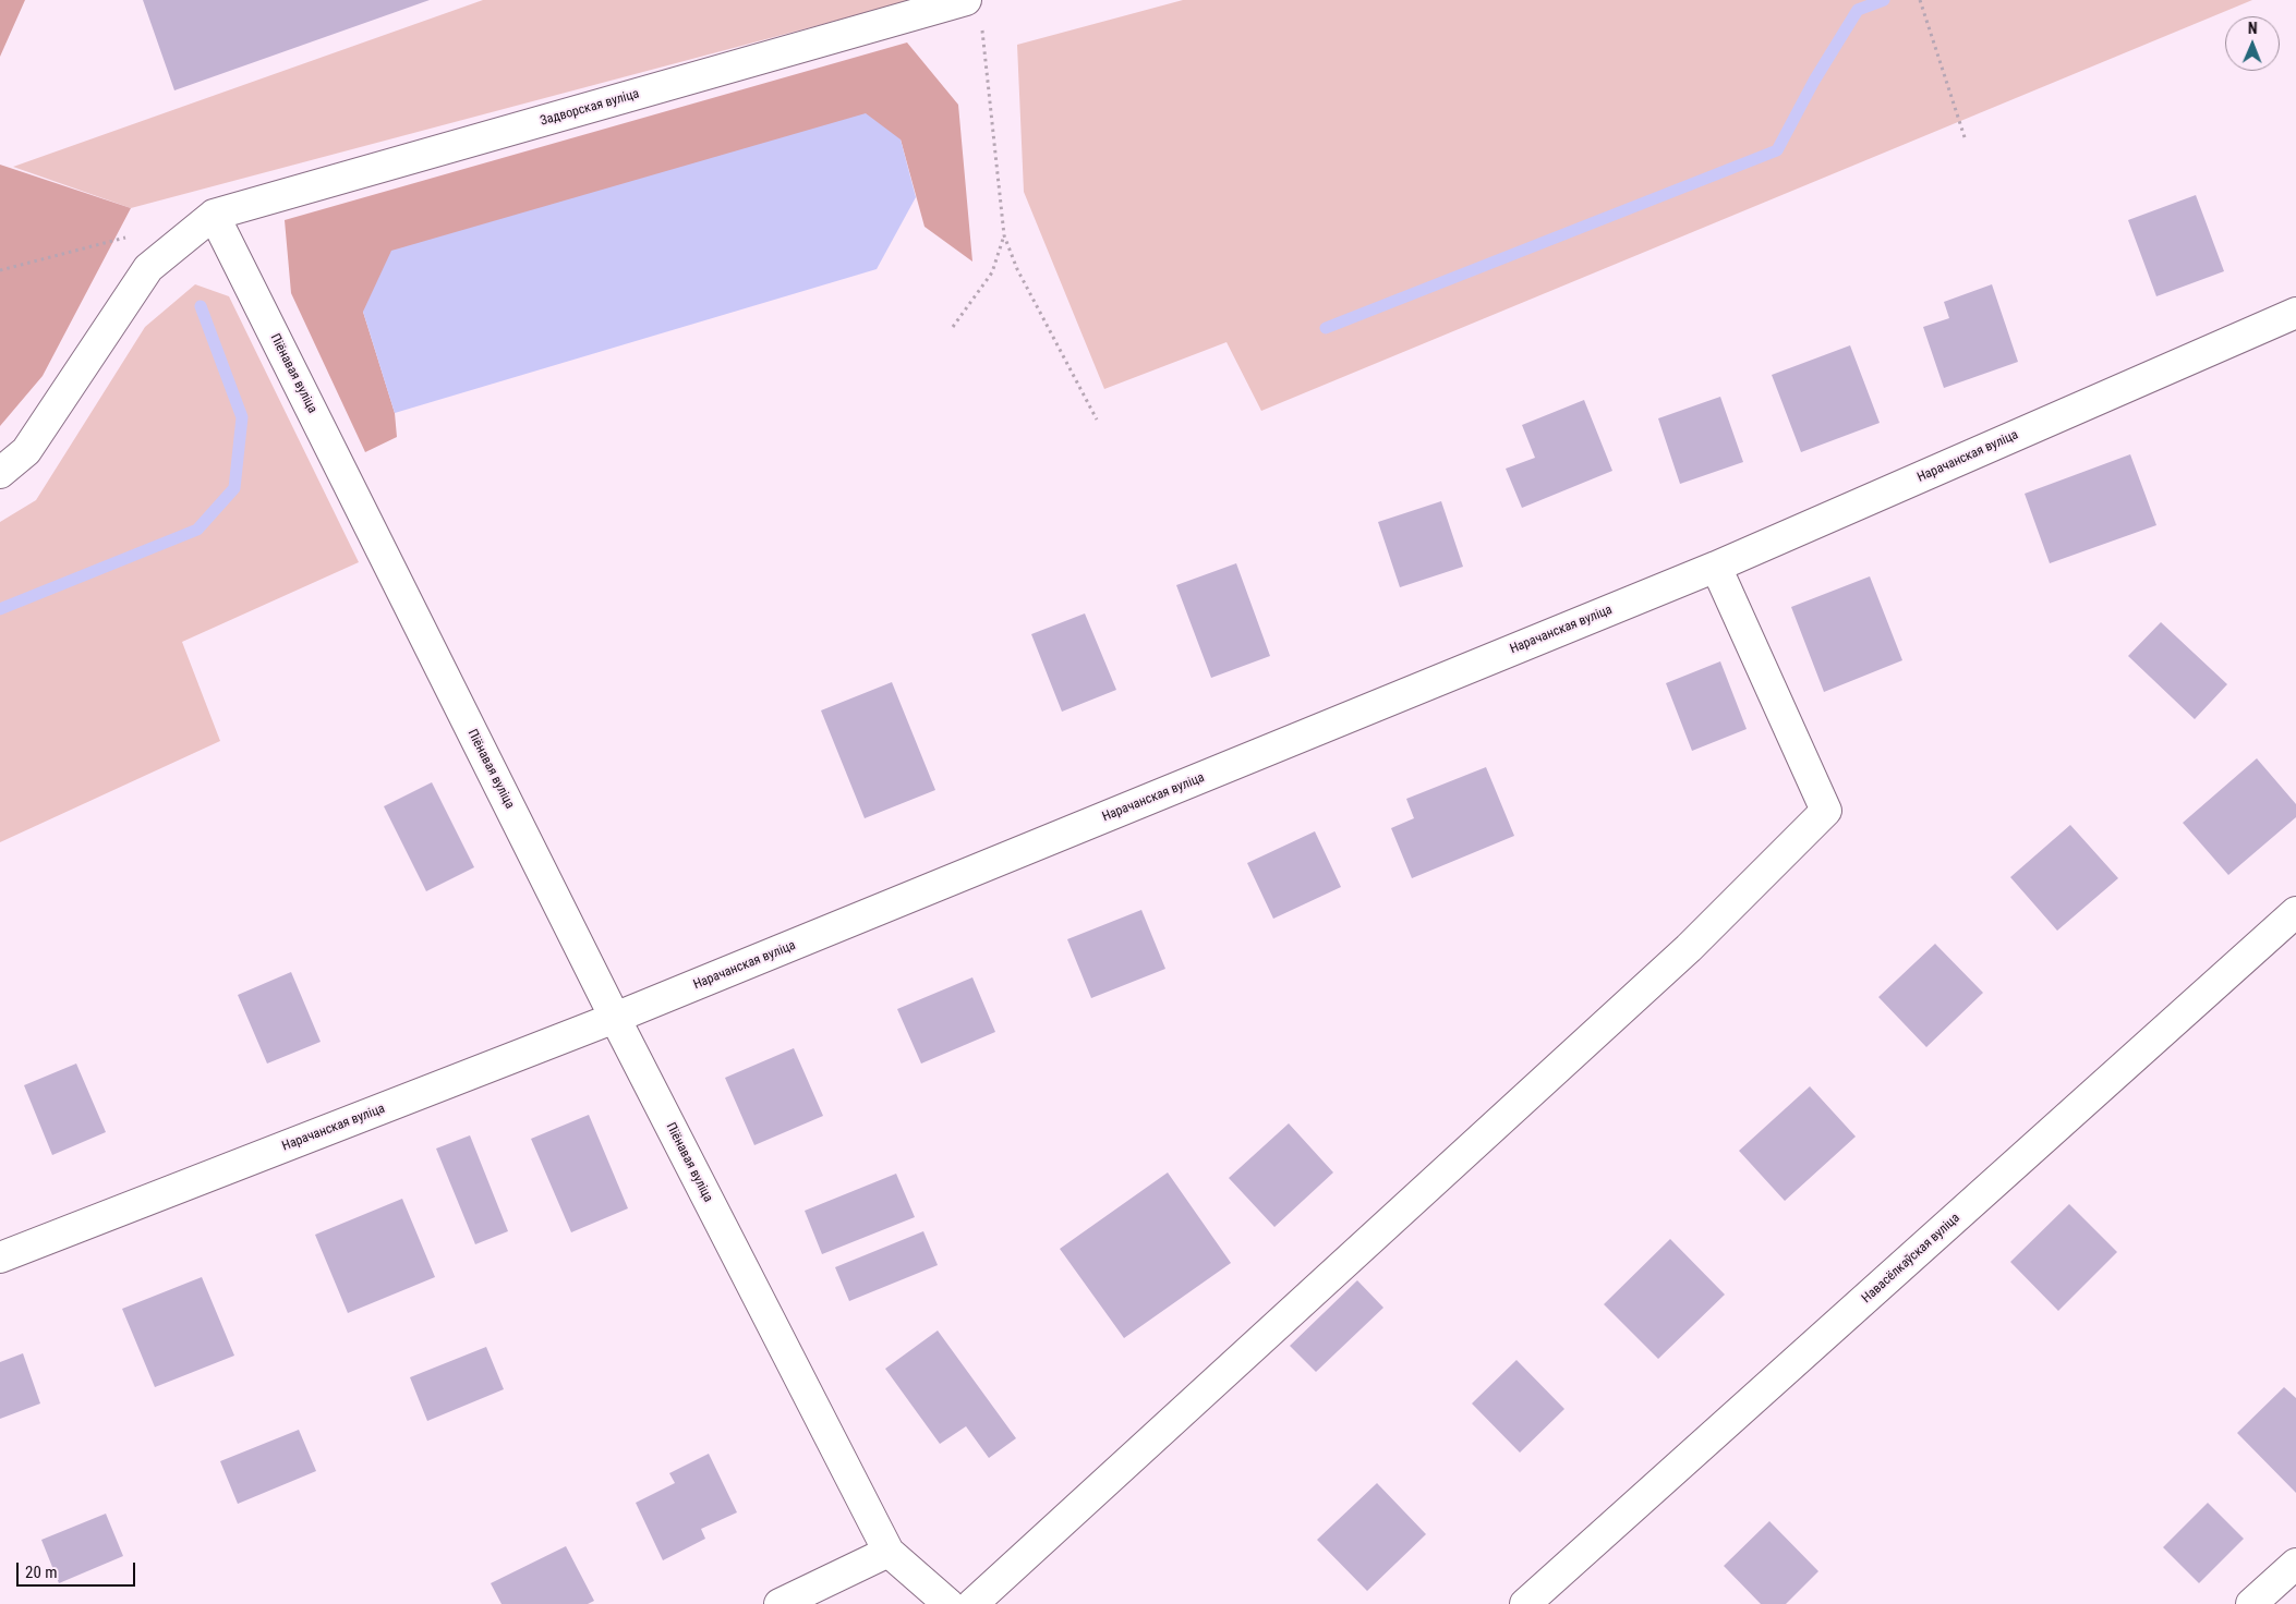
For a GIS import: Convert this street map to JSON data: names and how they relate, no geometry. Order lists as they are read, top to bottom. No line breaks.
{"streets":{"street":["Задворская вуліца","Піёнавая вуліца","Нарачанская вуліца","Навасёлкаўская вуліца"]},"crossings":[["Задворская вуліца","Піёнавая вуліца"],["Піёнавая вуліца","Нарачанская вуліца"]],"scale_bar":"20 m","north":"top"}
